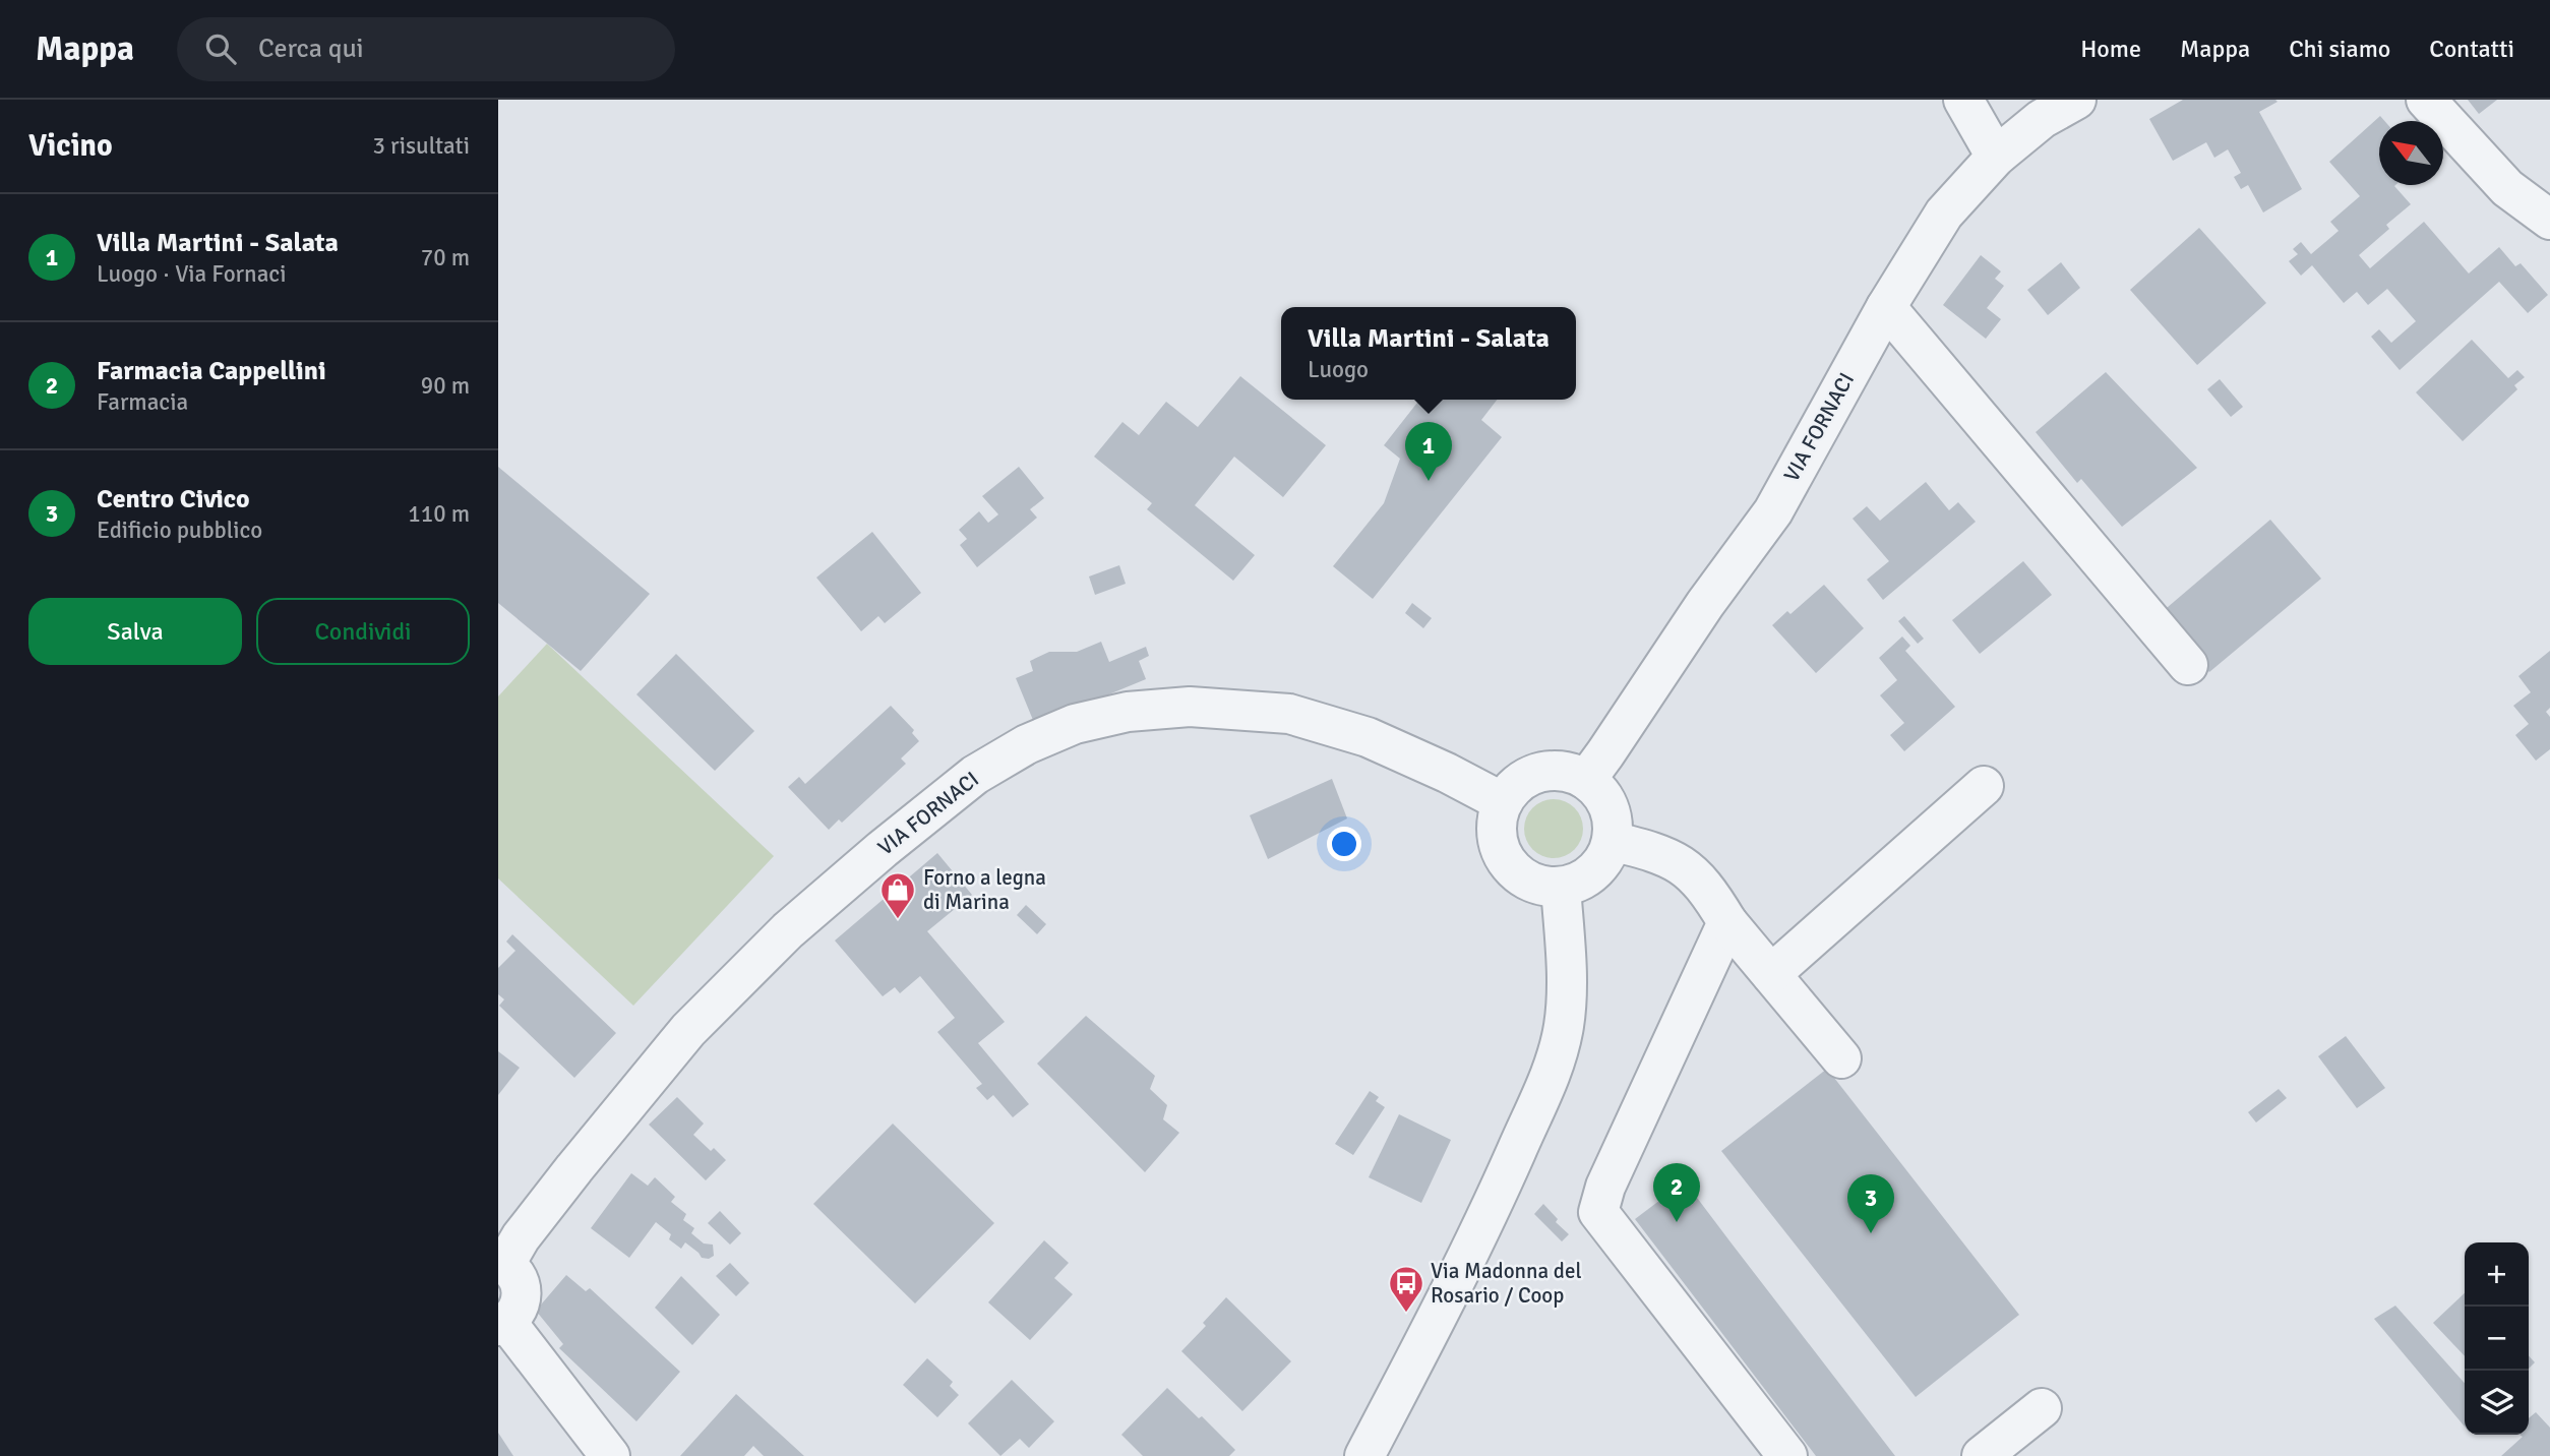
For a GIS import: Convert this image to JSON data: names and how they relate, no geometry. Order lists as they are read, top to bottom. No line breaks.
{"streets":{"street":["VIA FORNACI"]},"places":{"shop":["Forno a legna di Marina"],"bus stop":["Via Madonna del Rosario / Coop"]},"north":"top left","page":{"header":"Mappa","search":"Cerca qui","nav":["Home","Mappa","Chi siamo","Contatti"],"heading":["Vicino","3 risultati"],"list":[{"mark":"1","name":"Villa Martini - Salata","note":"Luogo · Via Fornaci","value":"70 m"},{"mark":"2","name":"Farmacia Cappellini","note":"Farmacia","value":"90 m"},{"mark":"3","name":"Centro Civico","note":"Edificio pubblico","value":"110 m"}],"popup":["Villa Martini - Salata","Luogo"],"pins":["1","2","3"],"buttons":["Salva","Condividi"],"map_buttons":["+","−"]}}
